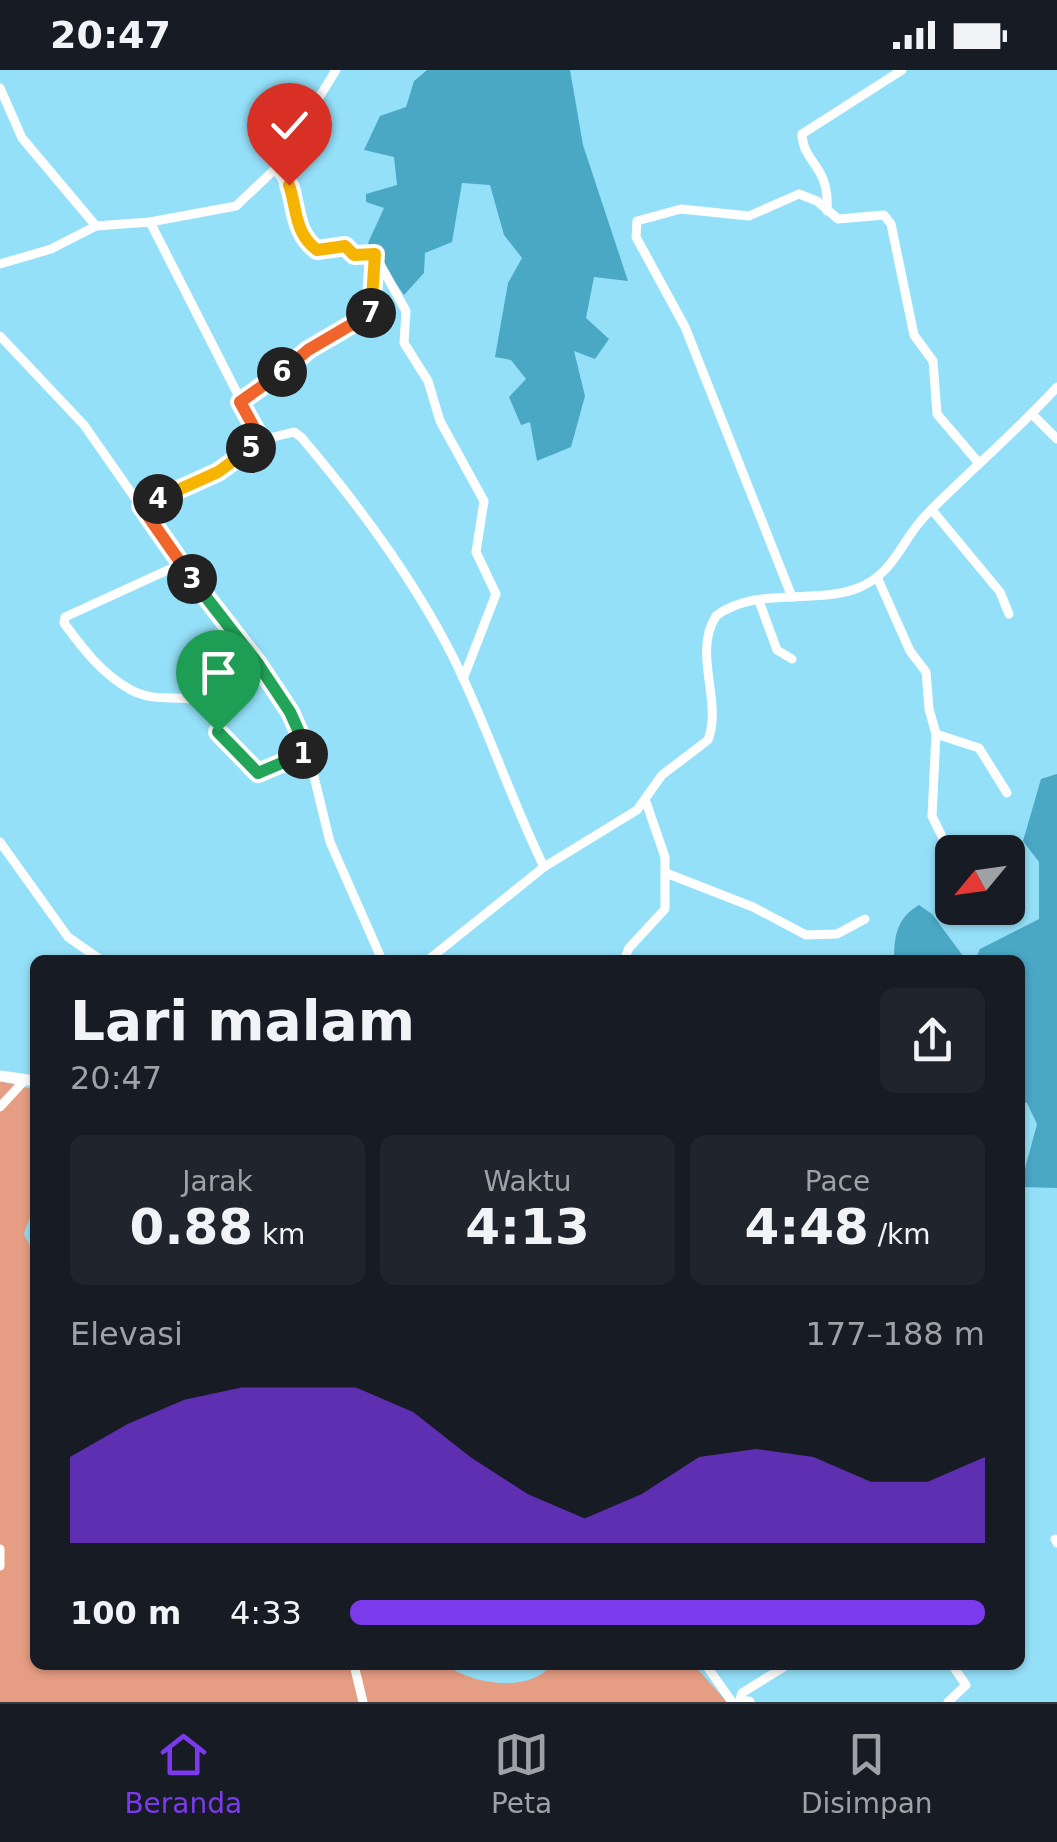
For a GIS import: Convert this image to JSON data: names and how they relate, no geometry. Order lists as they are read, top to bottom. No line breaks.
{"north":"bottom left","page":{"status":"20:47","pins":["7","6","5","4","3","1"],"heading":["Lari malam","20:47"],"stats":[["Jarak","0.88 km"],["Waktu","4:13"],["Pace","4:48 /km"]],"chart":["Elevasi","177–188 m"],"list":[{"name":"100 m","note":"4:33"}],"tabs":["Beranda","Peta","Disimpan"]}}
